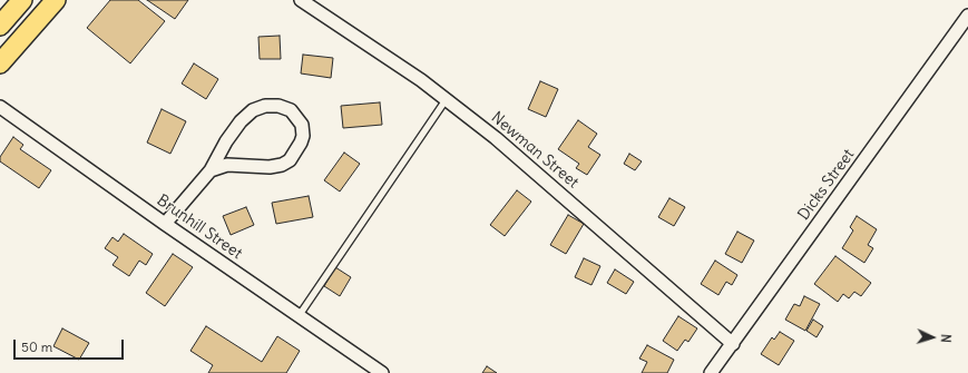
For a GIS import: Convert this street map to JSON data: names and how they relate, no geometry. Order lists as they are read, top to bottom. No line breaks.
{"streets":{"street":["Newman Street","Dicks Street","Brunhill Street"]},"crossings":[["Newman Street","Dicks Street"]],"scale_bar":"50 m","north":"right"}
